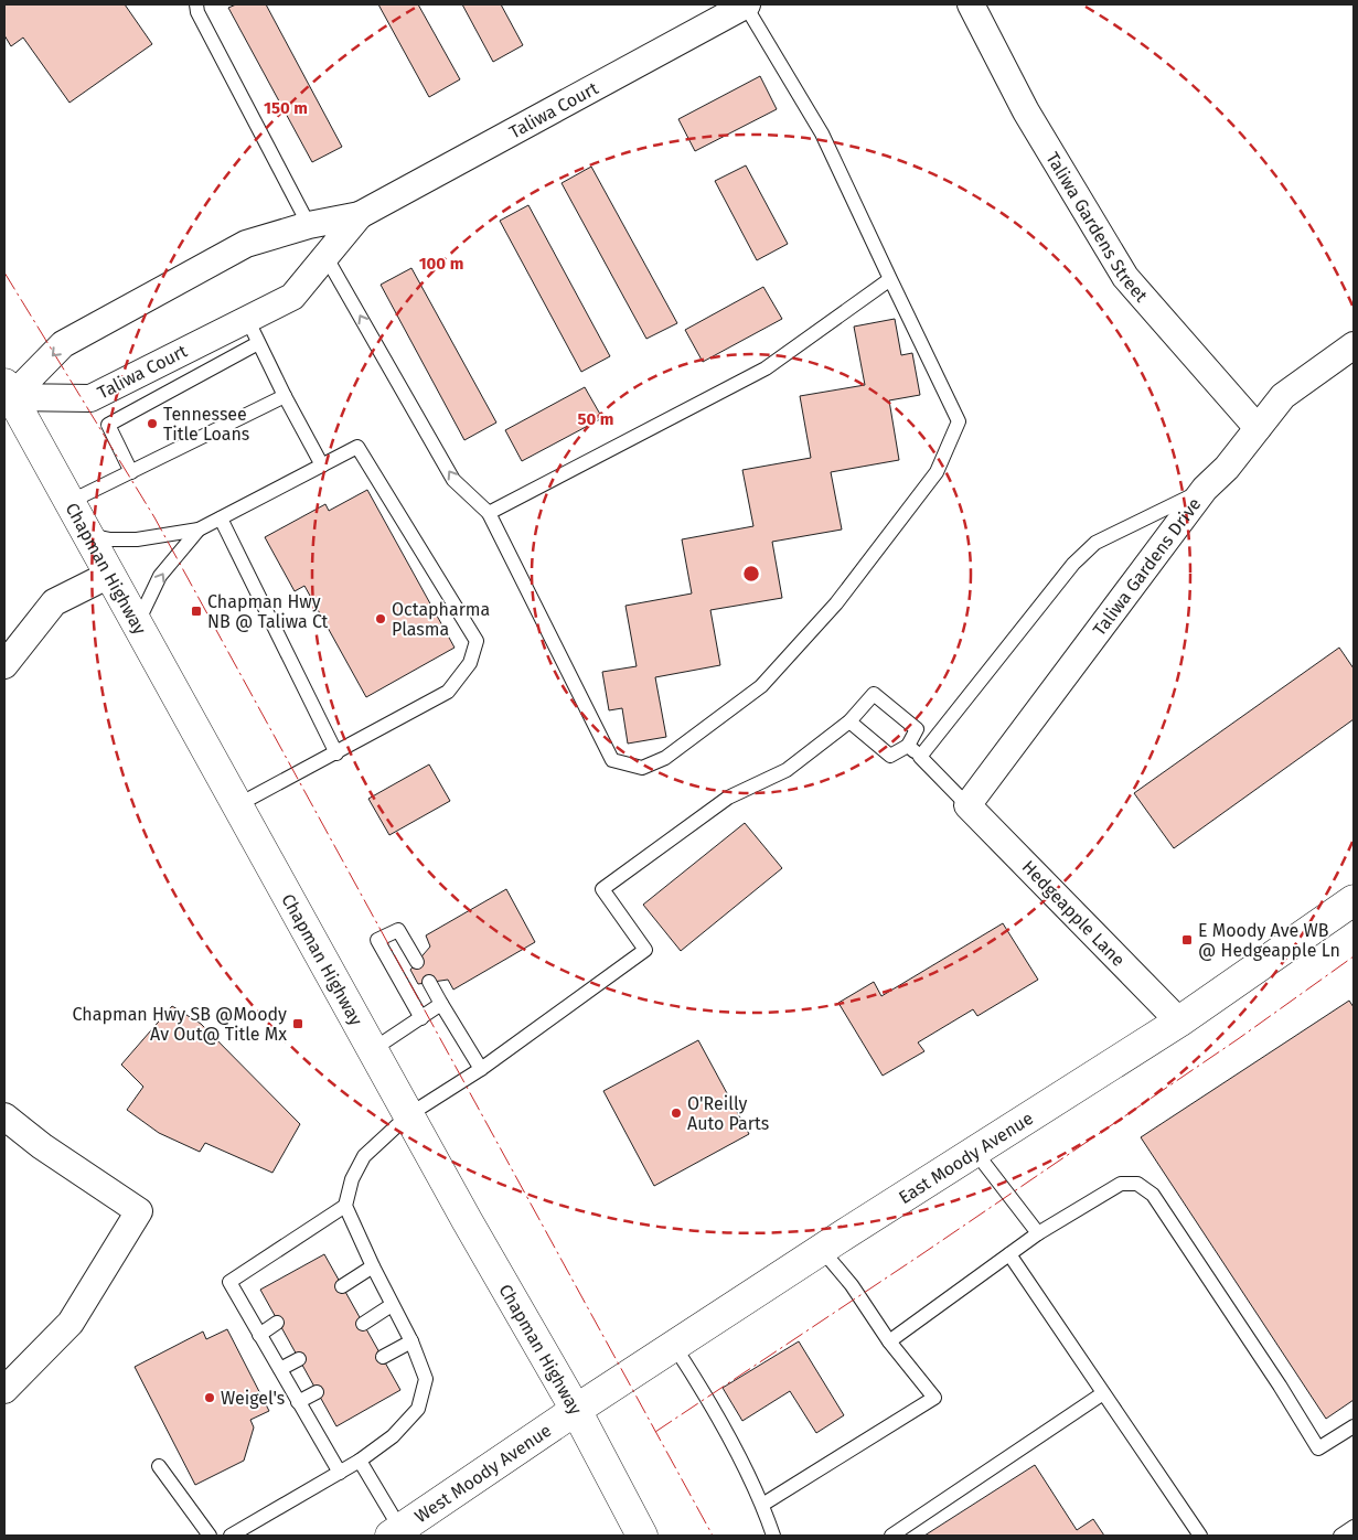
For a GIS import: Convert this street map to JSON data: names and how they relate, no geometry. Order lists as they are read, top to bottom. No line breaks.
{"streets":{"main road":["Chapman Highway","East Moody Avenue","West Moody Avenue"],"street":["Taliwa Court","Taliwa Gardens Street","Taliwa Gardens Drive","Hedgeapple Lane"]},"crossings":[["Taliwa Court","Chapman Highway"],["Taliwa Gardens Street","Taliwa Gardens Drive"],["Taliwa Gardens Drive","Hedgeapple Lane"],["Chapman Highway","East Moody Avenue"],["Chapman Highway","West Moody Avenue"],["Hedgeapple Lane","East Moody Avenue"],["East Moody Avenue","West Moody Avenue"]],"places":{"other":["Tennessee Title Loans","Octapharma Plasma","O'Reilly Auto Parts","Weigel's"],"transit":["Chapman Hwy NB @ Taliwa Ct","E Moody Ave WB @ Hedgeapple Ln","Chapman Hwy SB @Moody Av Out@ Title Mx"]},"rings":["150 m","100 m","50 m"]}
